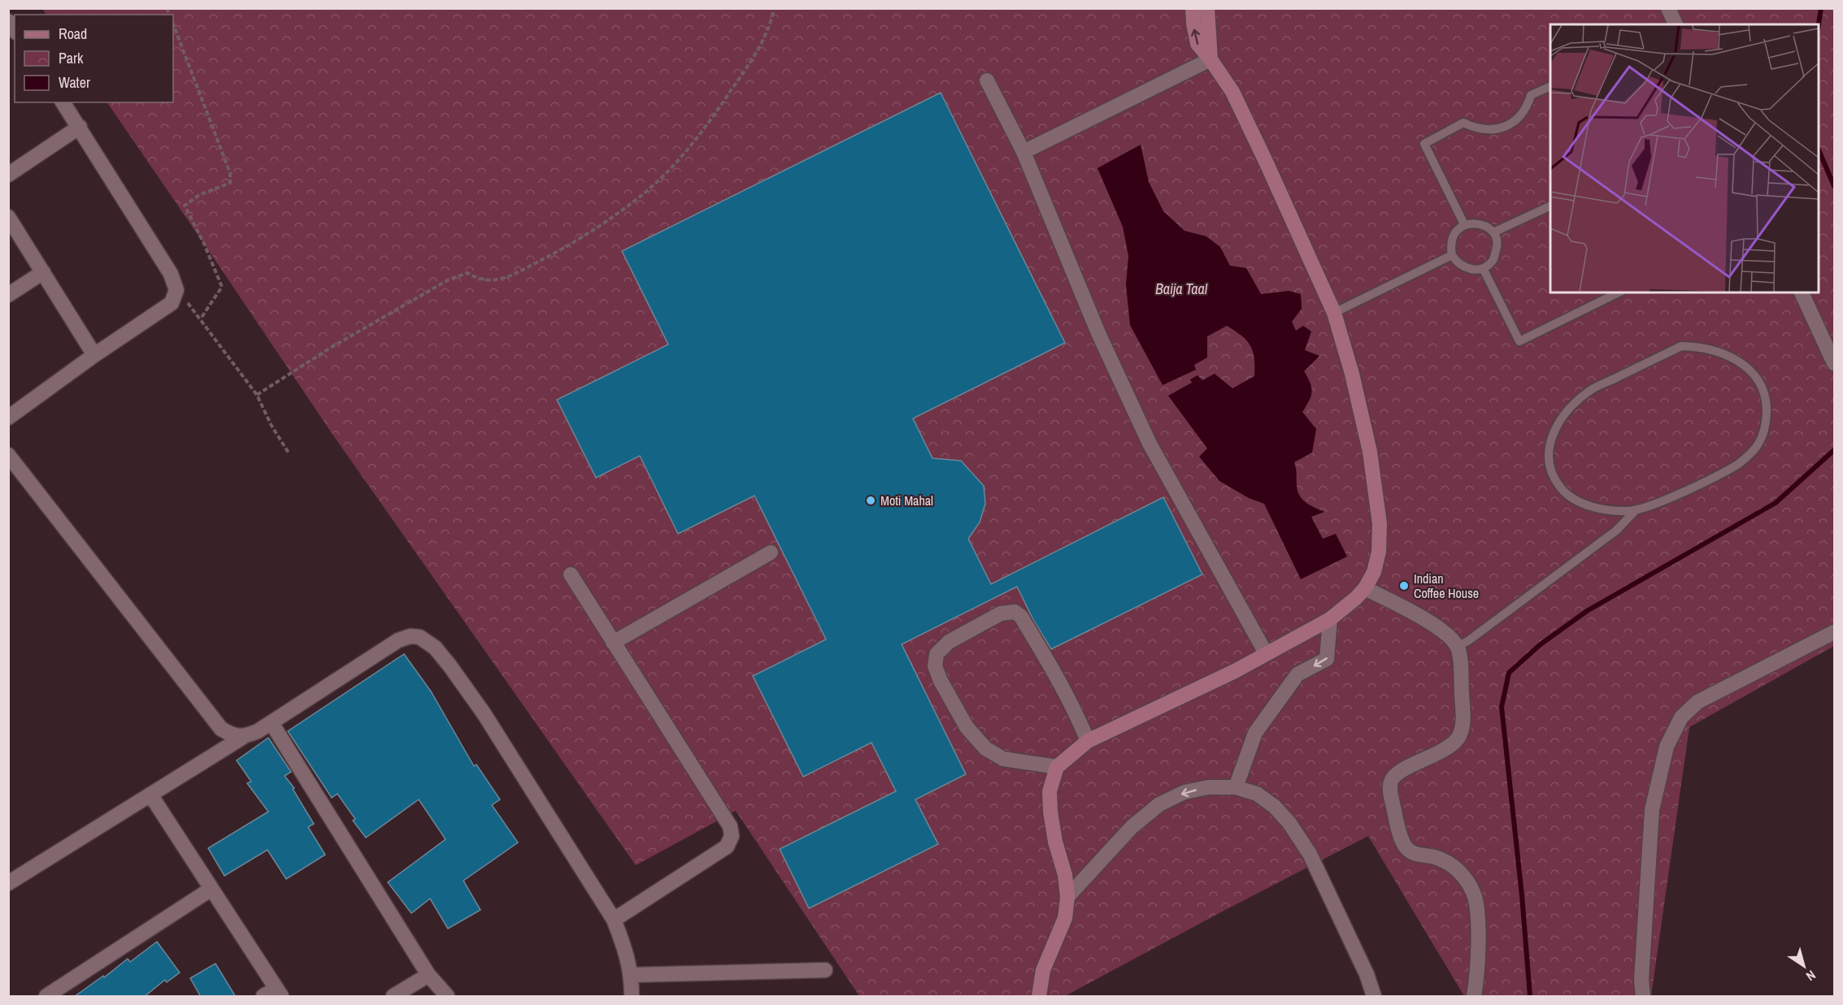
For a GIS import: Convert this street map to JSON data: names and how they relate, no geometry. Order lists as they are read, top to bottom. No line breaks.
{"water":["Baija Taal"],"places":["Moti Mahal","Indian Coffee House"],"legend":["Road","Park","Water"],"north":"bottom right"}
